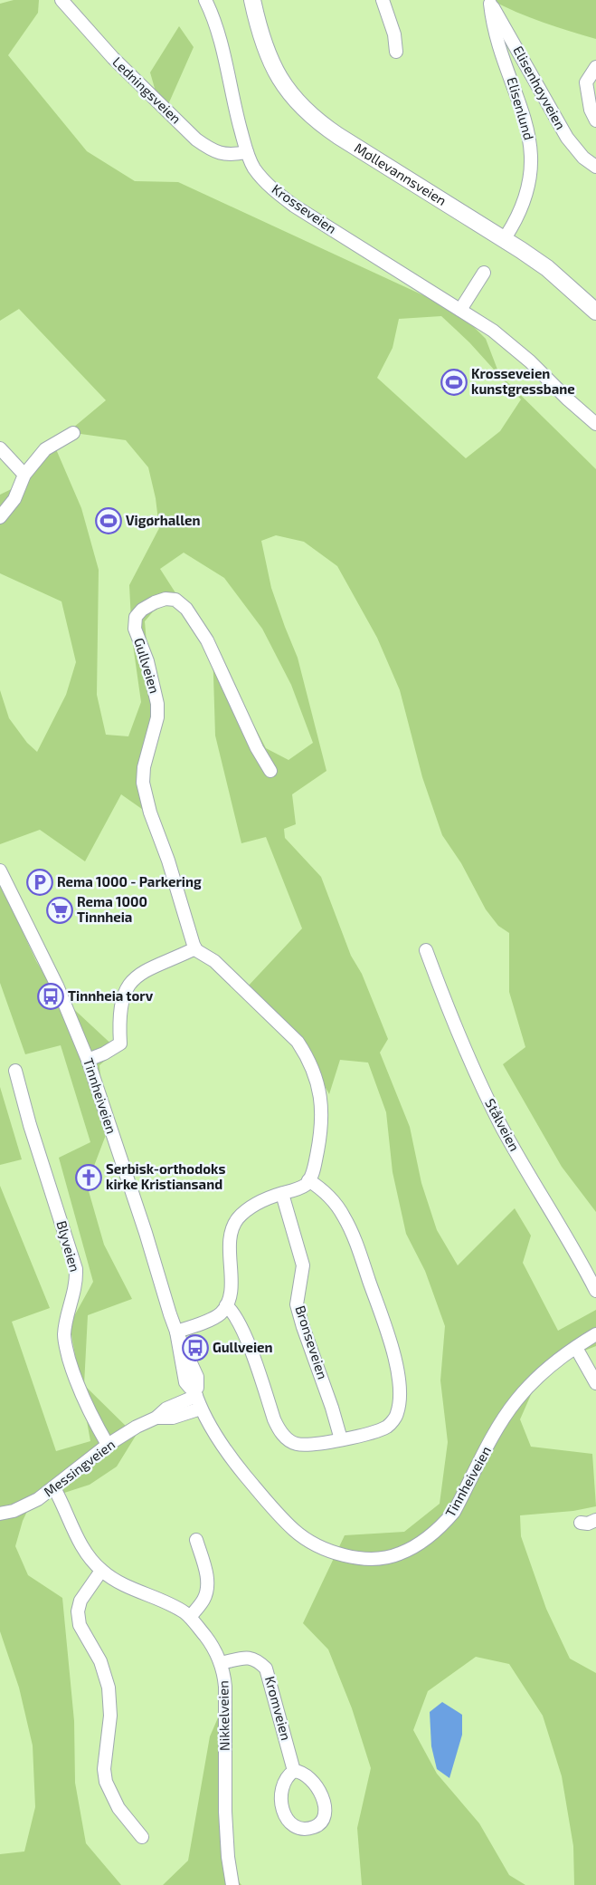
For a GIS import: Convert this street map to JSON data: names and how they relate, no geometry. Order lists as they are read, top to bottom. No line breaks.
{"streets":{"main road":["Møllevannsveien"],"street":["Elisenhøyveien","Ledningsveien","Elisenlund","Krosseveien","Gullveien","Tinnheiveien","Stålveien","Blyveien","Bronseveien","Messingveien","Kromveien","Nikkelveien"]},"crossings":[["Elisenhøyveien","Elisenlund"],["Ledningsveien","Krosseveien"],["Elisenlund","Møllevannsveien"],["Tinnheiveien","Messingveien"],["Blyveien","Messingveien"],["Messingveien","Nikkelveien"],["Kromveien","Nikkelveien"]],"places":{"sports":["Krosseveien kunstgressbane","Vigørhallen"],"parking":["Rema 1000 - Parkering"],"supermarket":["Rema 1000 Tinnheia"],"bus stop":["Tinnheia torv","Gullveien"],"church":["Serbisk-orthodoks kirke Kristiansand"]}}
